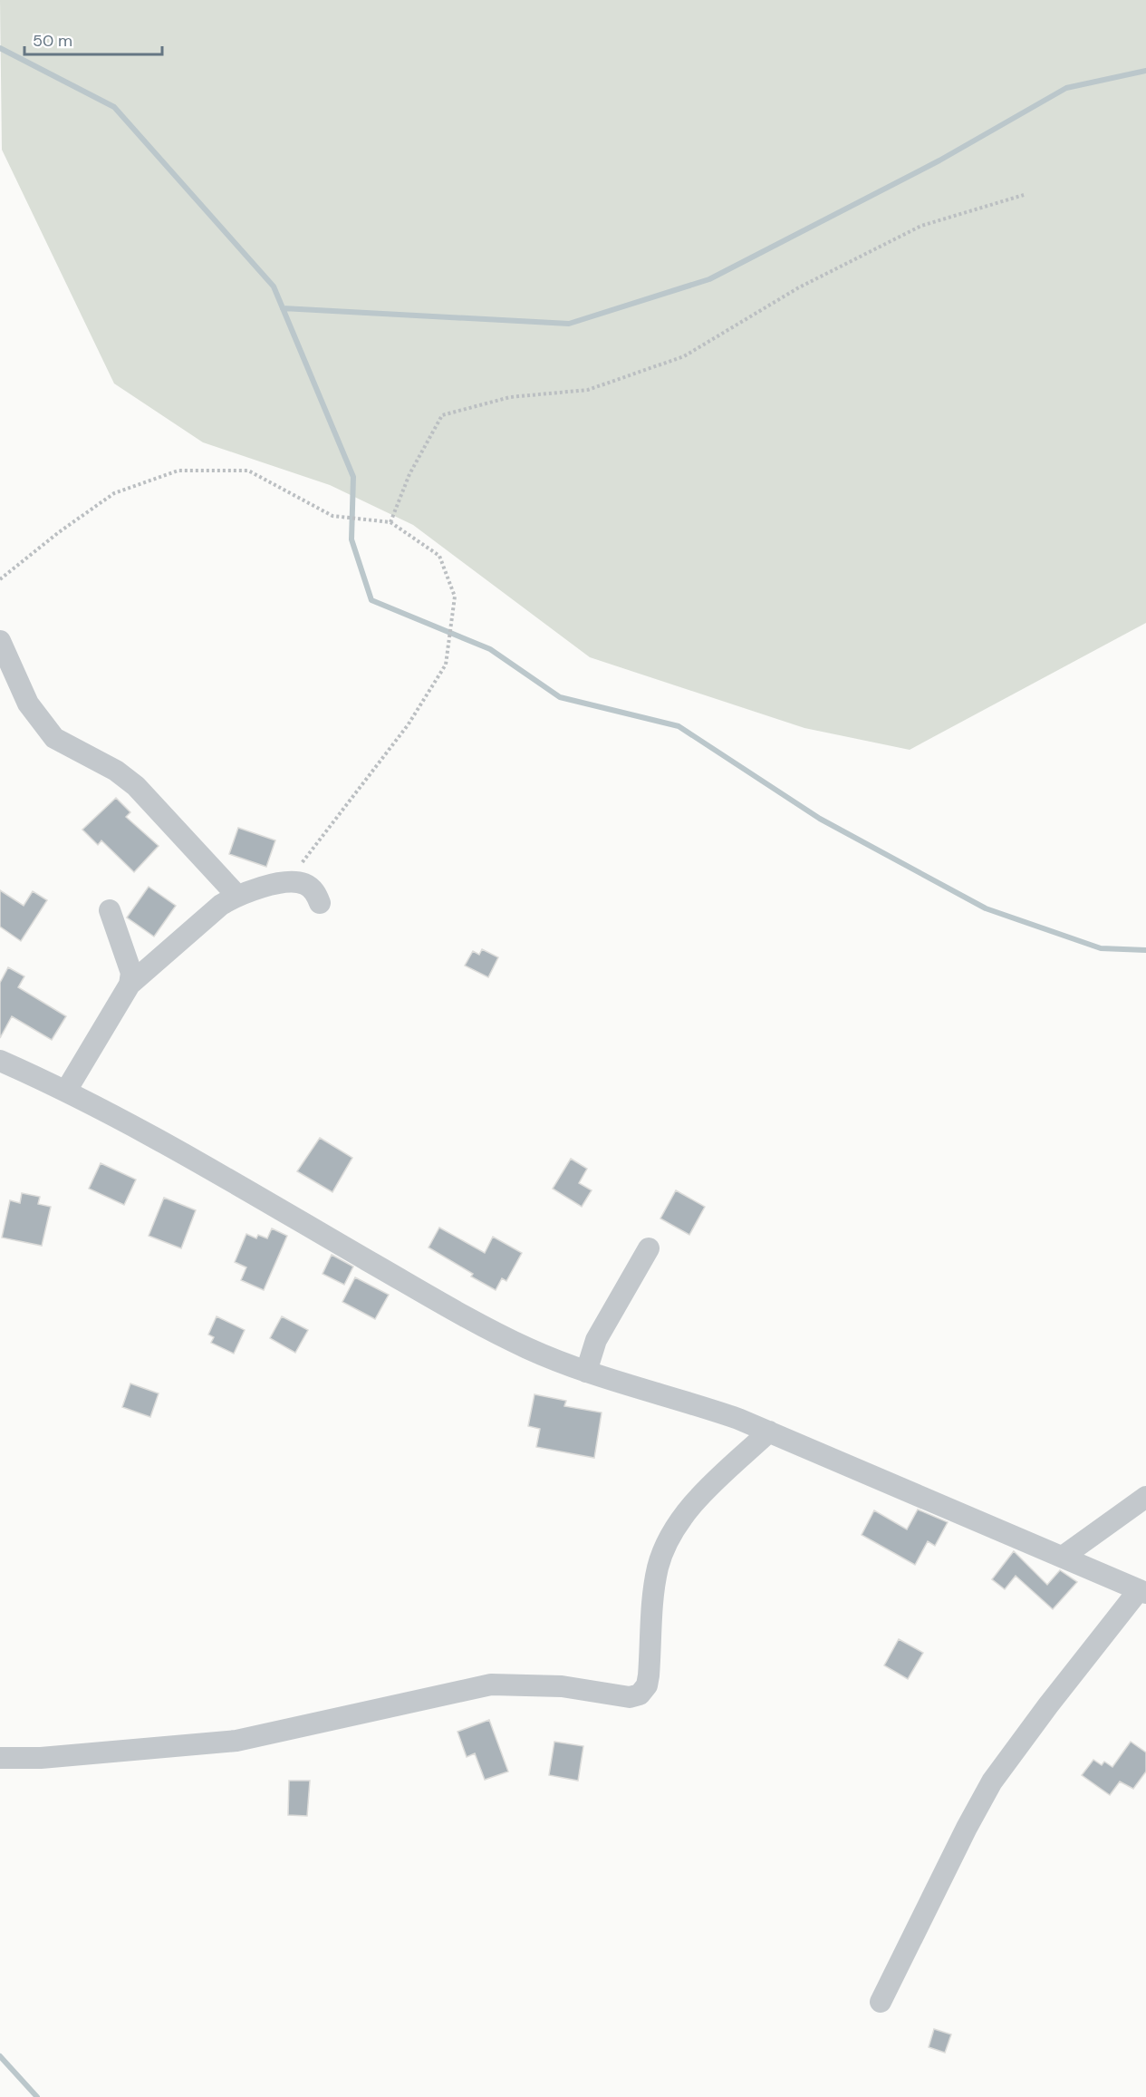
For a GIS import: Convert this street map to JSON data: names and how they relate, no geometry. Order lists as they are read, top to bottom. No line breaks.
{"scale_bar":"50 m"}
